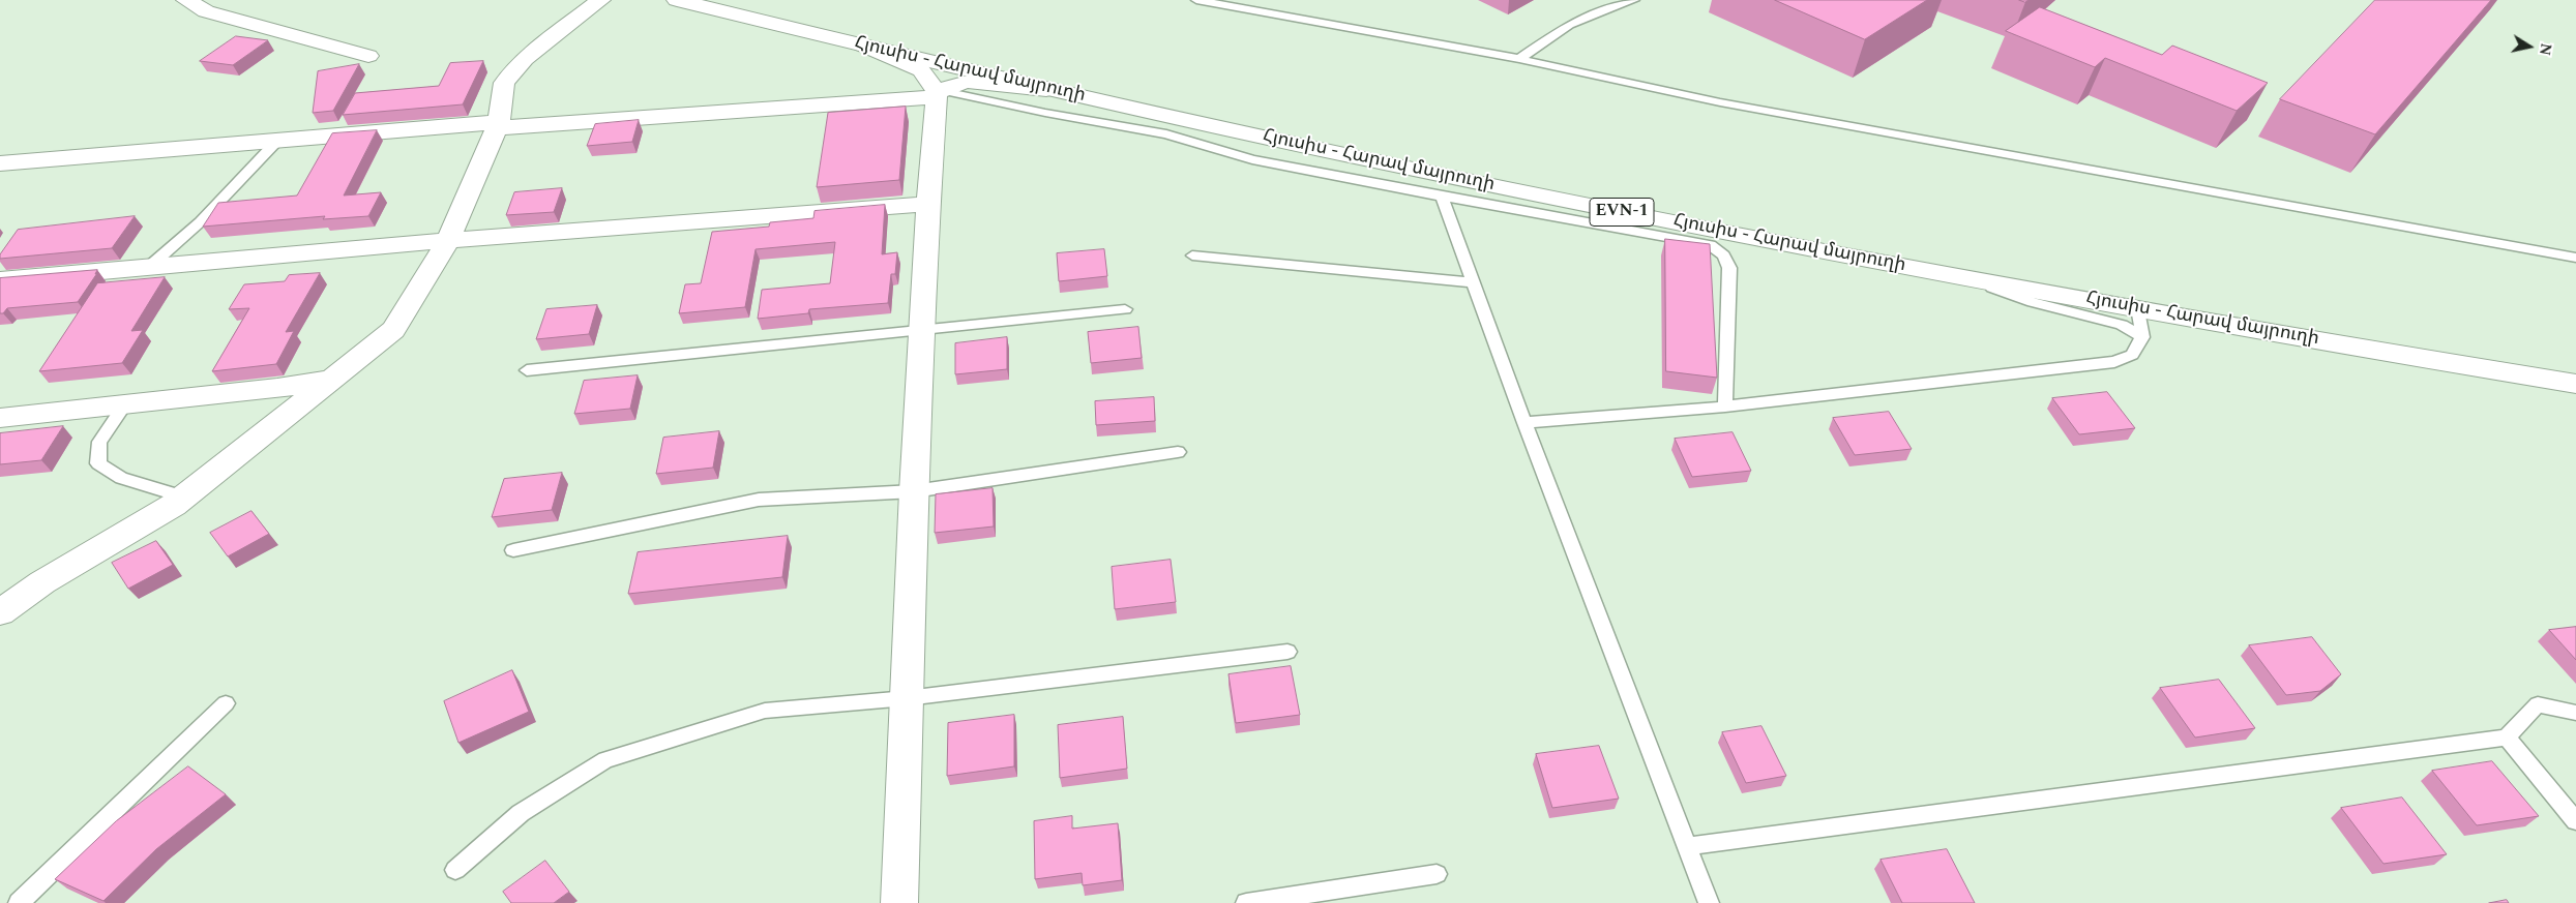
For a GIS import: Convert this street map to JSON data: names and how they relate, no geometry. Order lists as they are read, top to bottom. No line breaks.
{"streets":{"main road":["Հյուսիս - Հարավ մայրուղի","EVN-1"]},"north":"right"}
